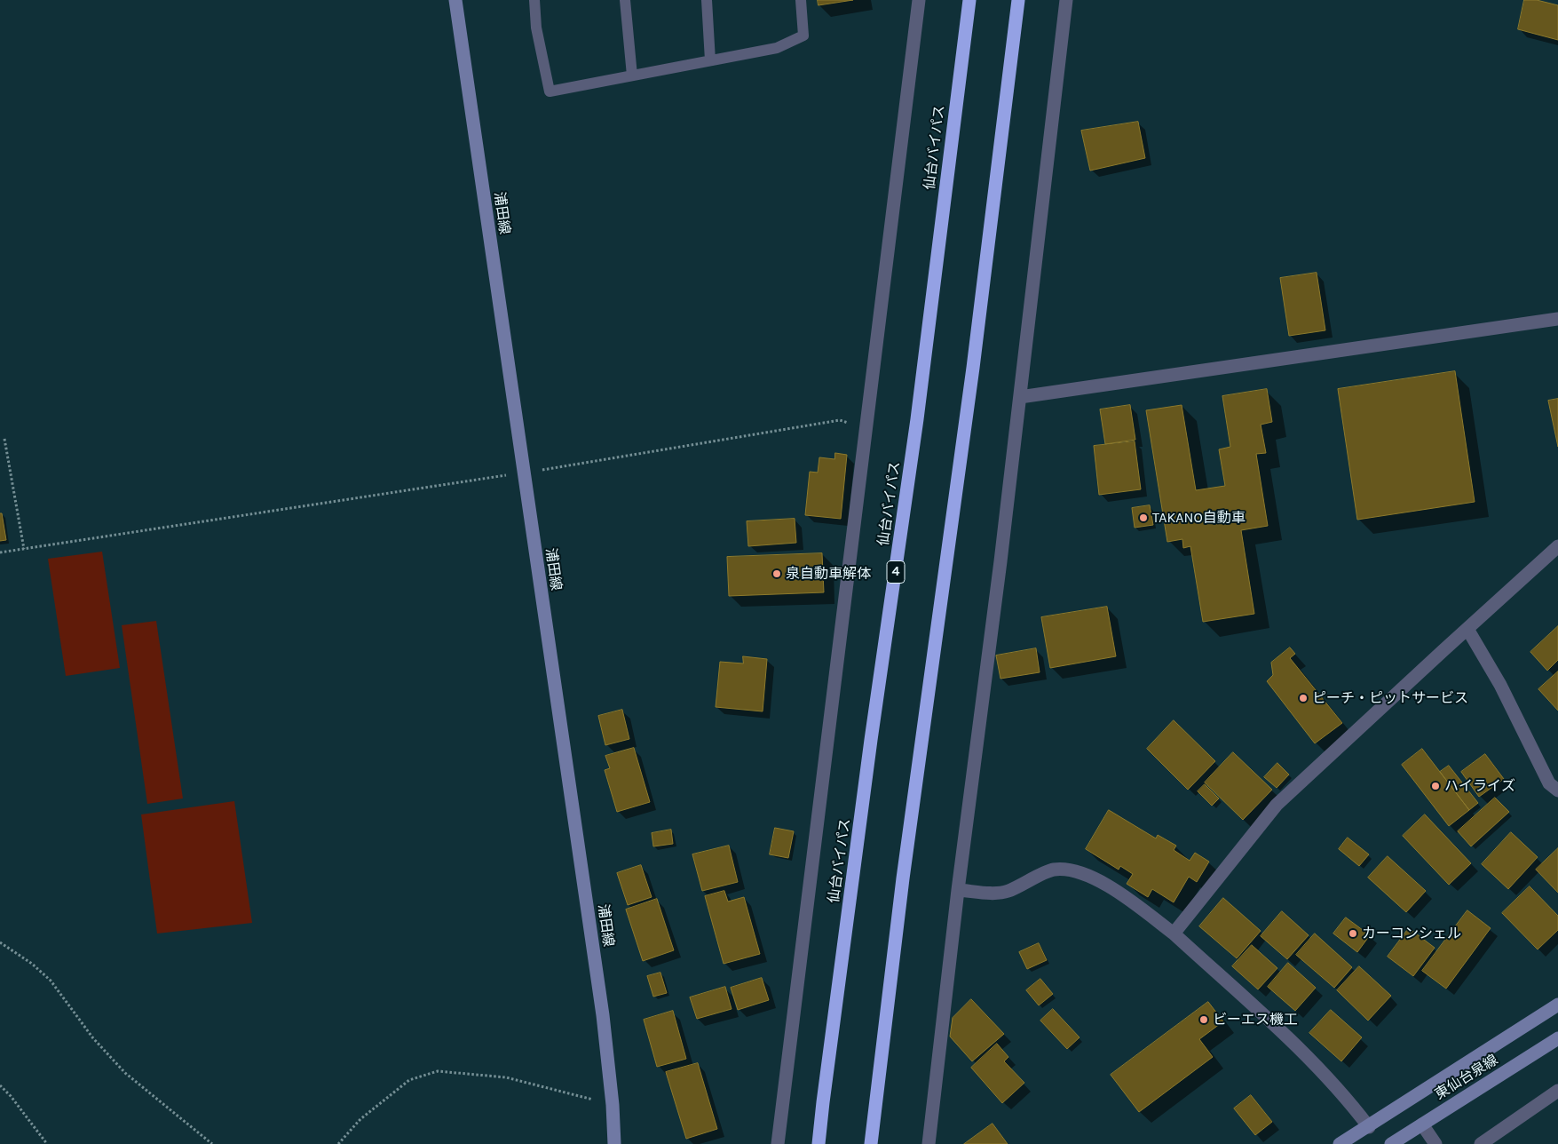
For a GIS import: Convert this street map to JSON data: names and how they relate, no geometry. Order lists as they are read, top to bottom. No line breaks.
{"streets":{"highway":["仙台バイパス","4"],"street":["浦田線","東仙台泉線"]},"places":["TAKANO自動車","泉自動車解体","ピーチ・ピットサービス","ハイライズ","カーコンシェル","ビーエス機工"]}
